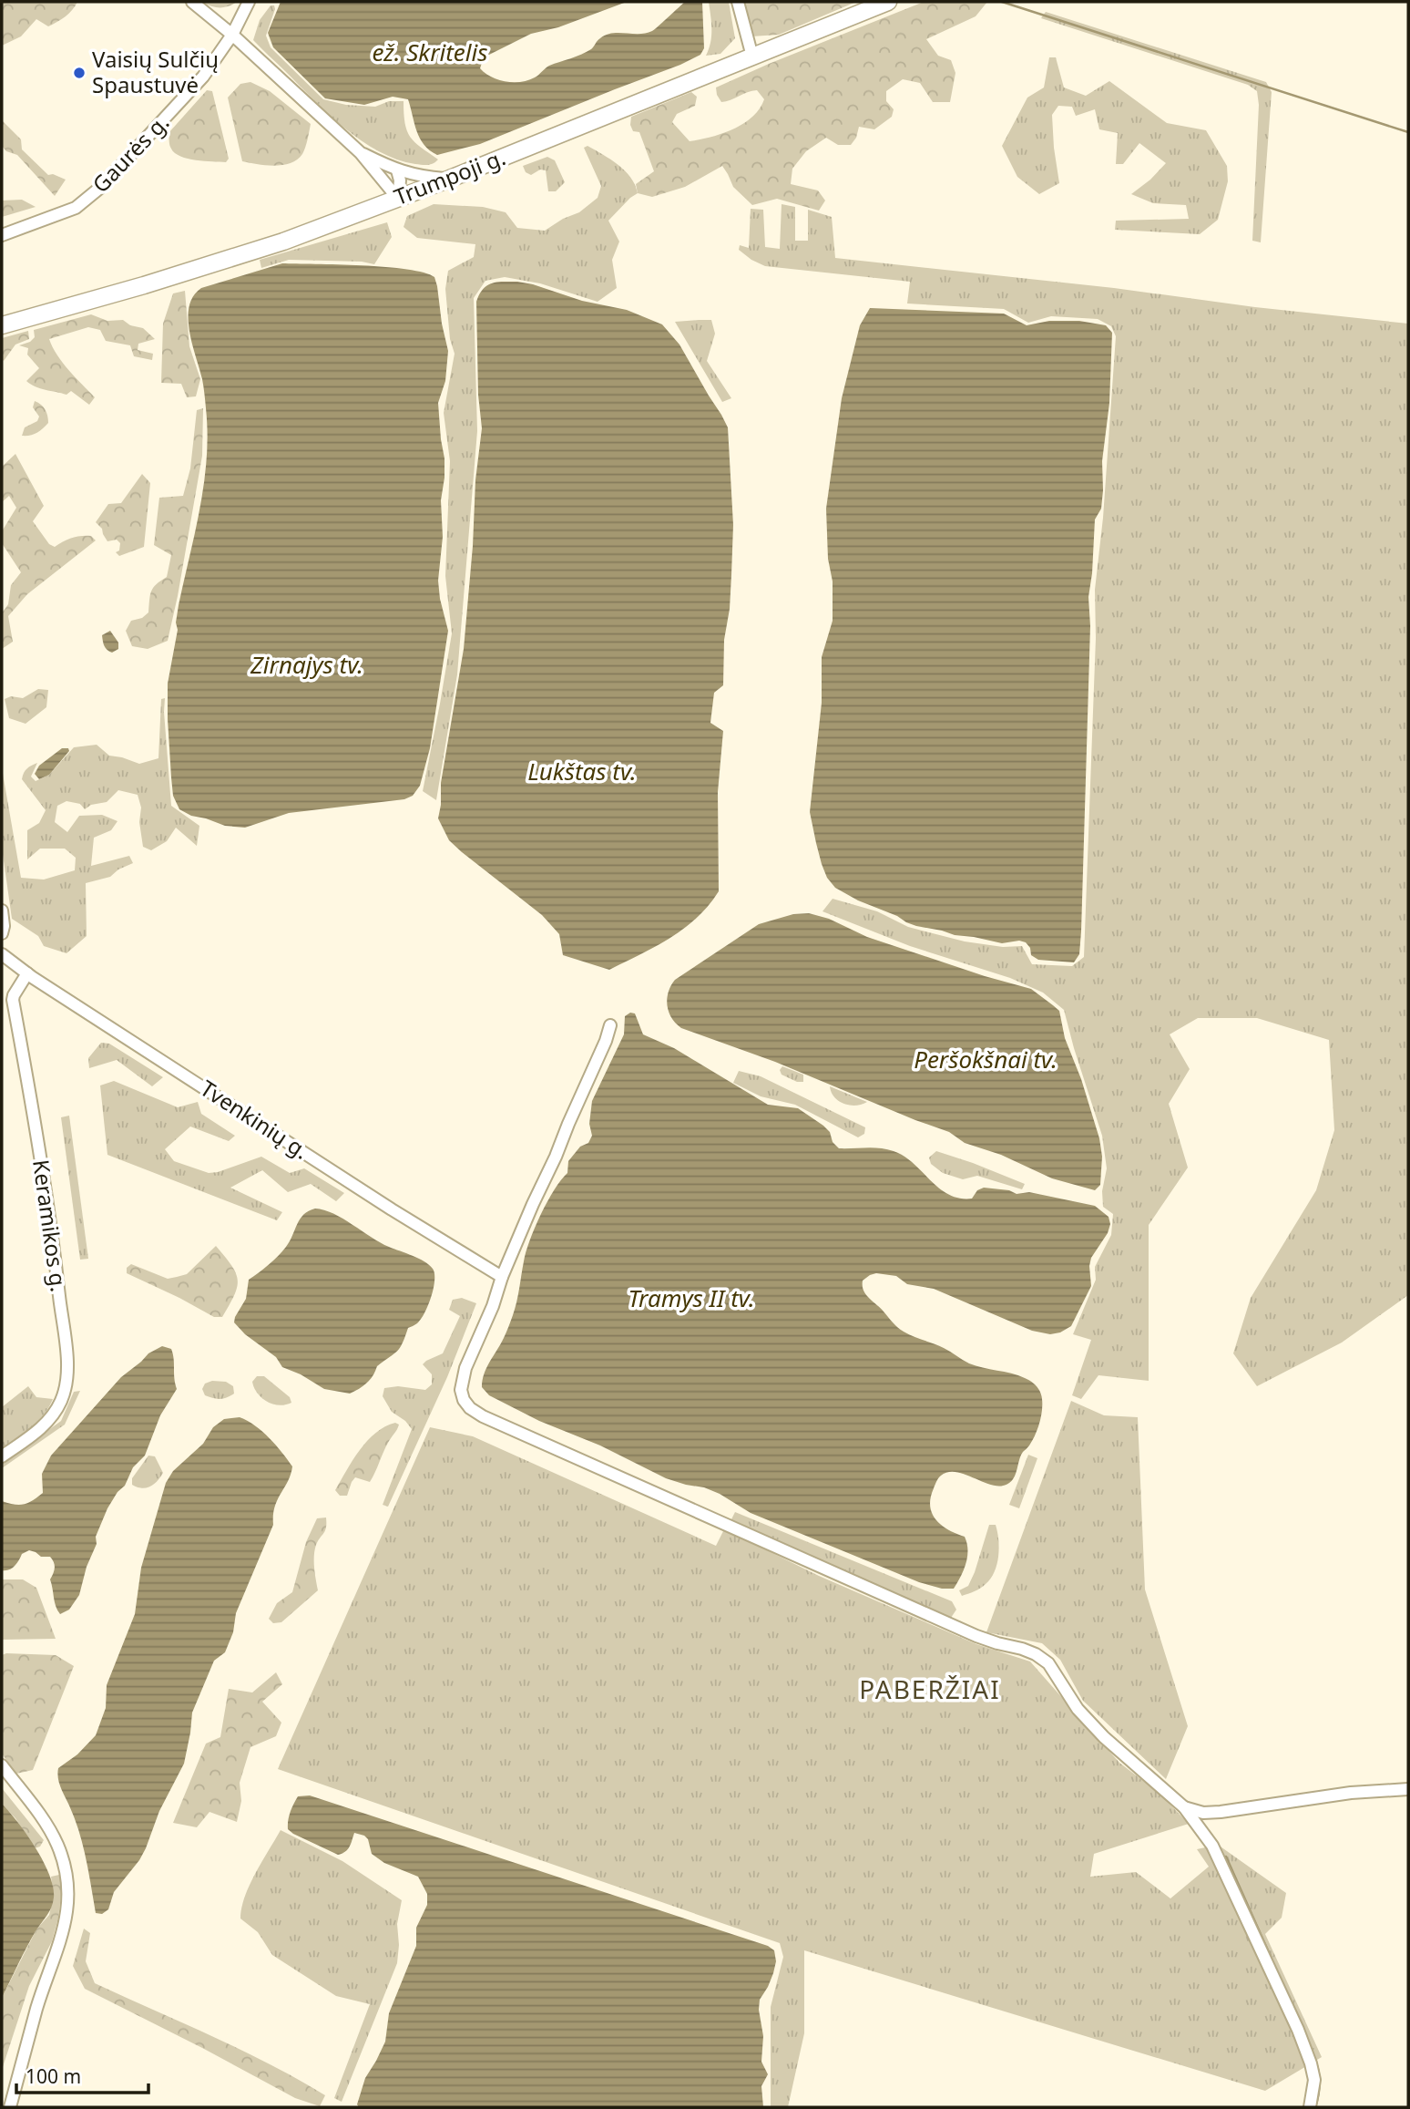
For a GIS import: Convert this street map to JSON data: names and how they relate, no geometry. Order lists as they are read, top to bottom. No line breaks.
{"streets":{"main road":["Trumpoji g."],"street":["Gaurės g.","Tvenkinių g.","Keramikos g."]},"crossings":[["Tvenkinių g.","Keramikos g."]],"districts":["PABERŽIAI"],"water":["ež. Skritelis","Zirnajys tv.","Lukštas tv.","Peršokšnai tv.","Tramys II tv."],"places":["Vaisių Sulčių Spaustuvė"],"scale_bar":"100 m"}
